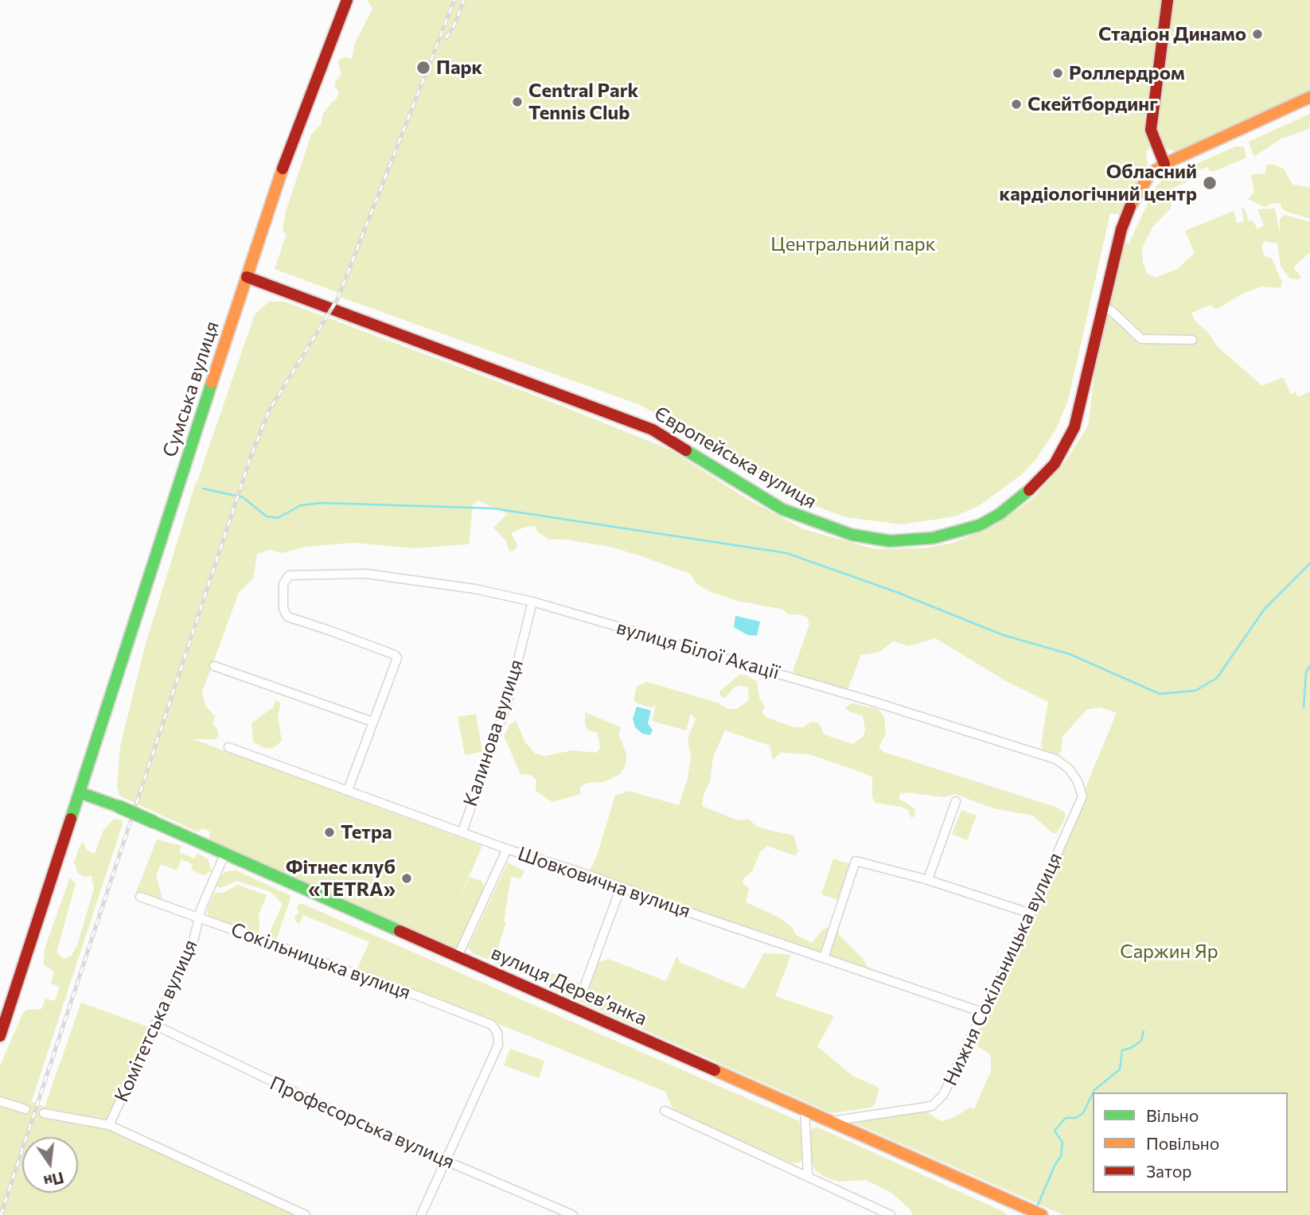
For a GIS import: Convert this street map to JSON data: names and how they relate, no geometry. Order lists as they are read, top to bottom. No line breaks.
{"streets":{"main road":["Сумська вулиця","Європейська вулиця","вулиця Дерев’янка"],"street":["вулиця Білої Акації","Калинова вулиця","Шовковична вулиця","Сокільницька вулиця","Нижня Сокільницька вулиця","Комітетська вулиця","Професорська вулиця"]},"crossings":[["Сумська вулиця","Європейська вулиця"],["Сумська вулиця","вулиця Дерев’янка"],["вулиця Білої Акації","Калинова вулиця"],["вулиця Білої Акації","Нижня Сокільницька вулиця"],["Калинова вулиця","Шовковична вулиця"],["Шовковична вулиця","Нижня Сокільницька вулиця"],["Сокільницька вулиця","Комітетська вулиця"],["Сокільницька вулиця","Професорська вулиця"],["Нижня Сокільницька вулиця","вулиця Дерев’янка"],["вулиця Дерев’янка","Комітетська вулиця"],["Комітетська вулиця","Професорська вулиця"]],"parks":["Центральний парк","Саржин Яр"],"places":["Стадіон Динамо","Парк","Роллердром","Central Park Tennis Club","Скейтбординг","Обласний кардiологiчний центр","Тетра","Фітнес клуб «TETRA»"],"legend":["Вільно","Повільно","Затор"],"north":"bottom"}
